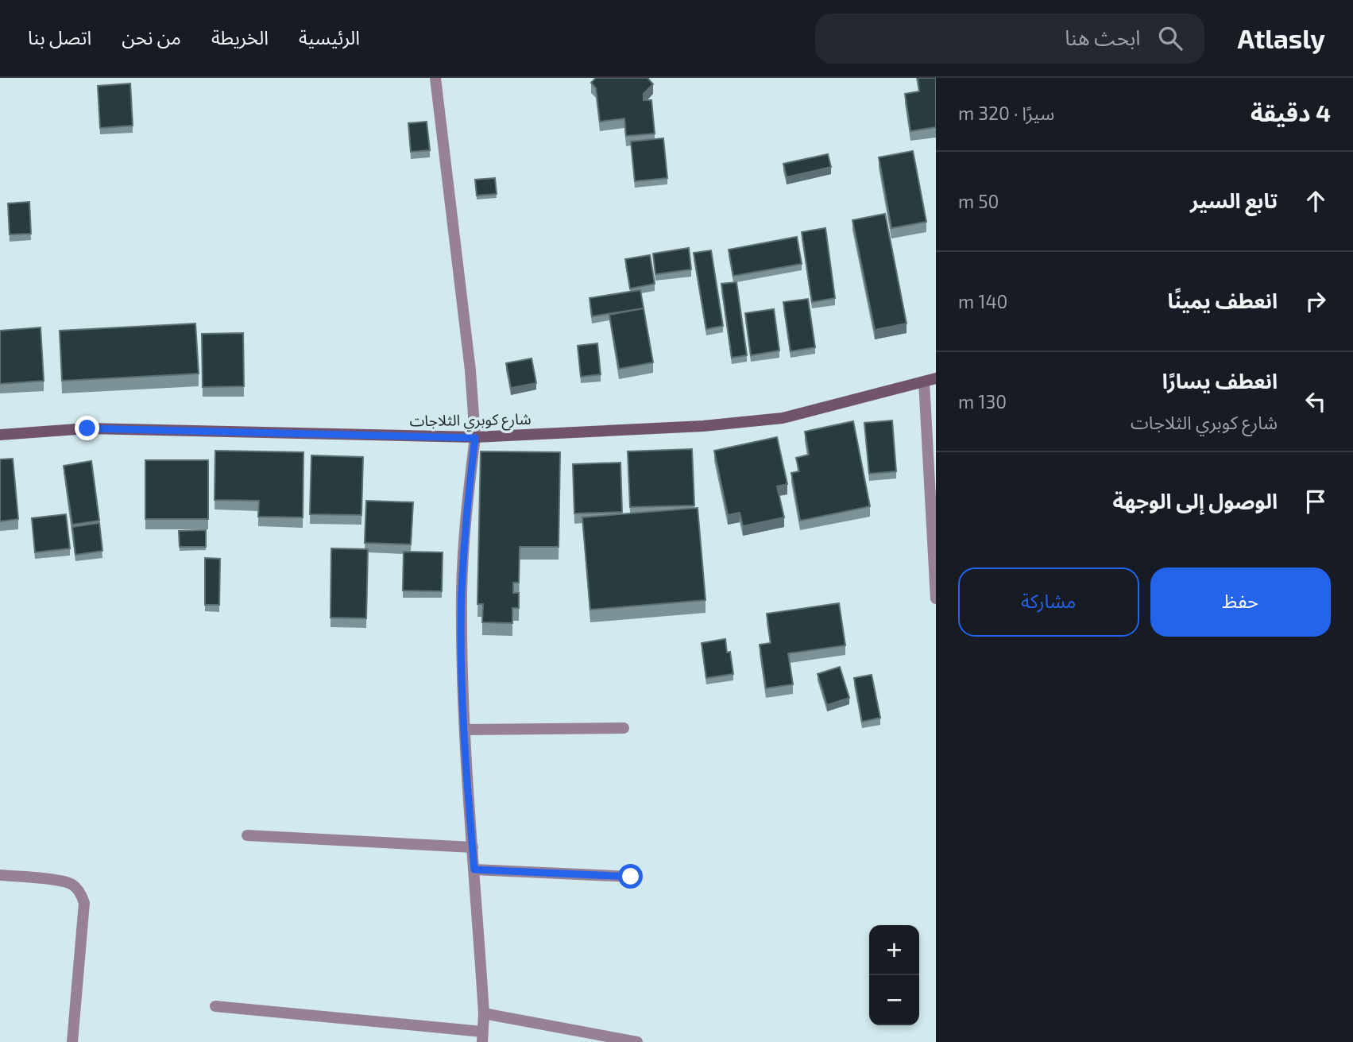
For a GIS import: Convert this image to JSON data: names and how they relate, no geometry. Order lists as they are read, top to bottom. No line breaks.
{"streets":{"main road":["شارع كوبري الثلاجات"]},"page":{"header":"Atlasly","search":"ابحث هنا","nav":["الرئيسية","الخريطة","من نحن","اتصل بنا"],"heading":["4 دقيقة","سيرًا · 320 m"],"list":[["تابع السير","50 m"],["انعطف يمينًا","140 m"],["انعطف يسارًا","شارع كوبري الثلاجات","130 m"],"الوصول إلى الوجهة"],"buttons":["حفظ","مشاركة"],"map_buttons":["+","−"]}}
